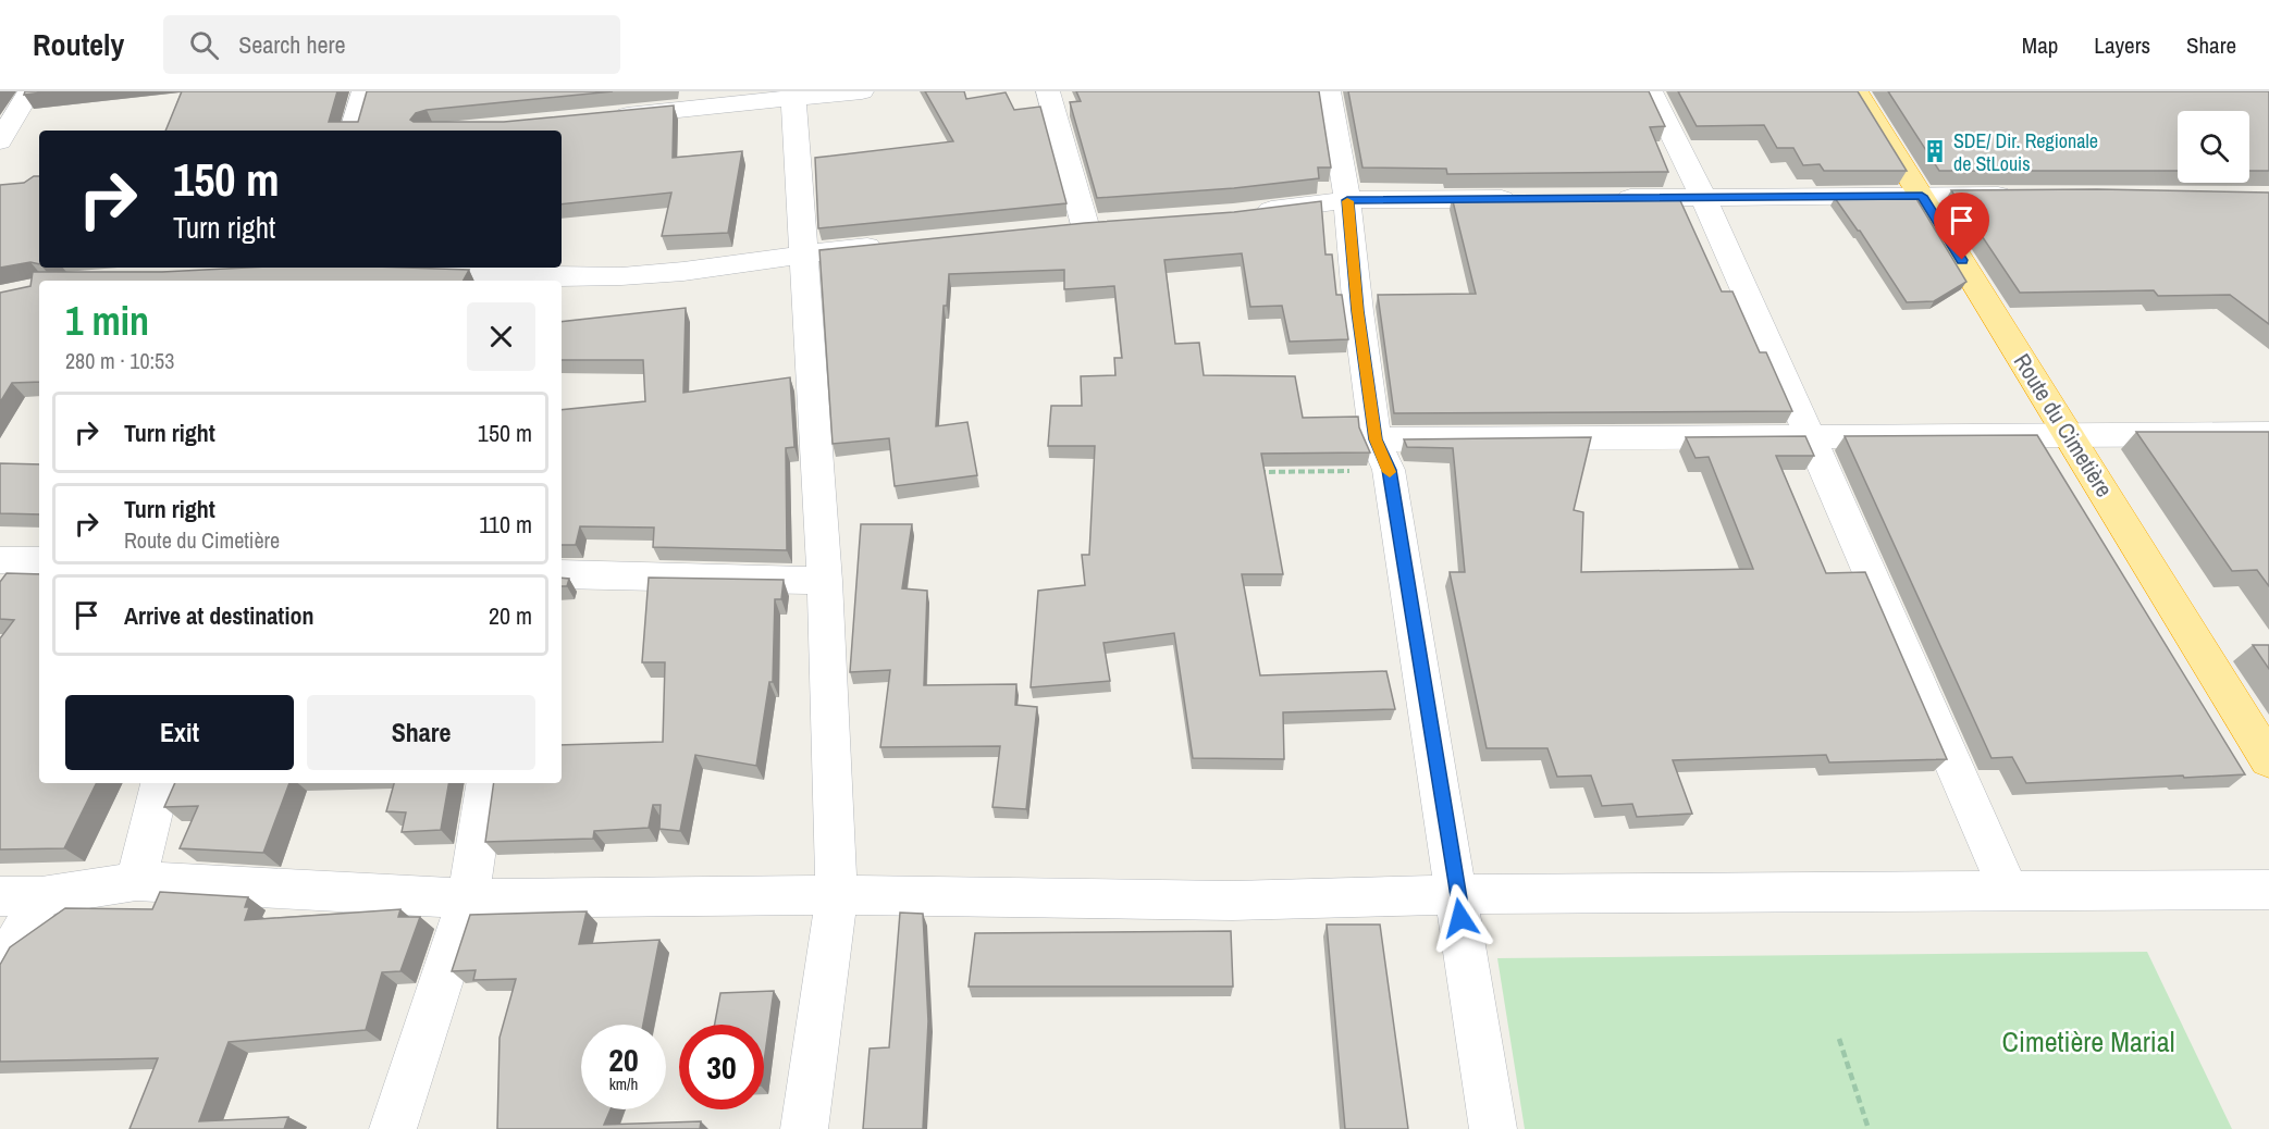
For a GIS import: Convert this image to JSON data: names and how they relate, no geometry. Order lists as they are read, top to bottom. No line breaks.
{"streets":{"highway":["Route du Cimetière"]},"parks":["Cimetière Marial"],"places":{"building":["SDE/ Dir. Regionale de StLouis"]},"page":{"header":"Routely","search":"Search here","nav":["Map","Layers","Share"],"turn":["150 m","Turn right"],"heading":["1 min","280 m · 10:53"],"list":[{"name":"Turn right","value":"150 m"},{"name":"Turn right","note":"Route du Cimetière","value":"110 m"},{"name":"Arrive at destination","value":"20 m"}],"buttons":["Exit","Share"],"speed":"20 km/h","limit":"30"}}
